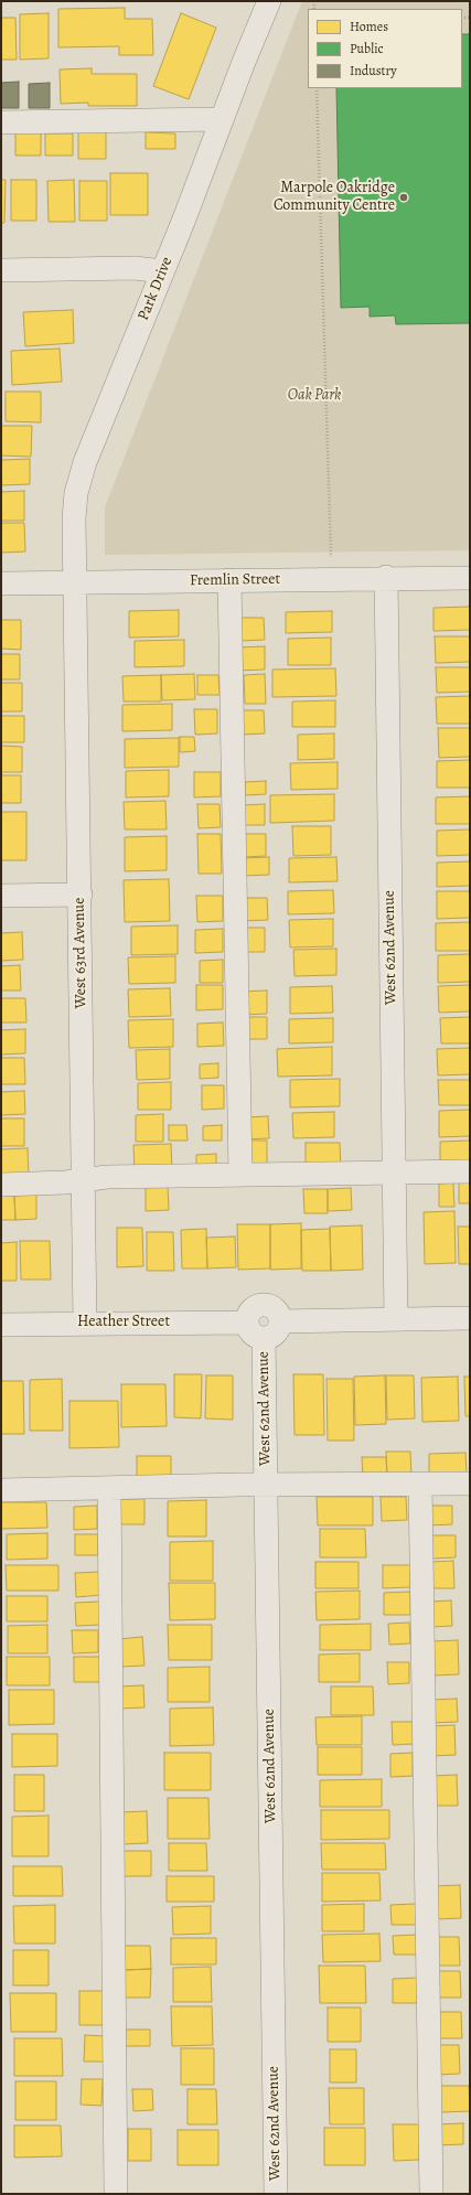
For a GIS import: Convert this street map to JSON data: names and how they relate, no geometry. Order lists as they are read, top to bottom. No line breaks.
{"streets":{"street":["Park Drive","Fremlin Street","West 62nd Avenue","West 63rd Avenue","Heather Street"]},"crossings":[["Park Drive","Fremlin Street"],["Park Drive","West 63rd Avenue"],["Fremlin Street","West 62nd Avenue"],["Fremlin Street","West 63rd Avenue"],["West 62nd Avenue","Heather Street"],["West 63rd Avenue","Heather Street"]],"parks":["Oak Park"],"places":["Marpole Oakridge Community Centre"],"legend":["Homes","Public","Industry"]}
